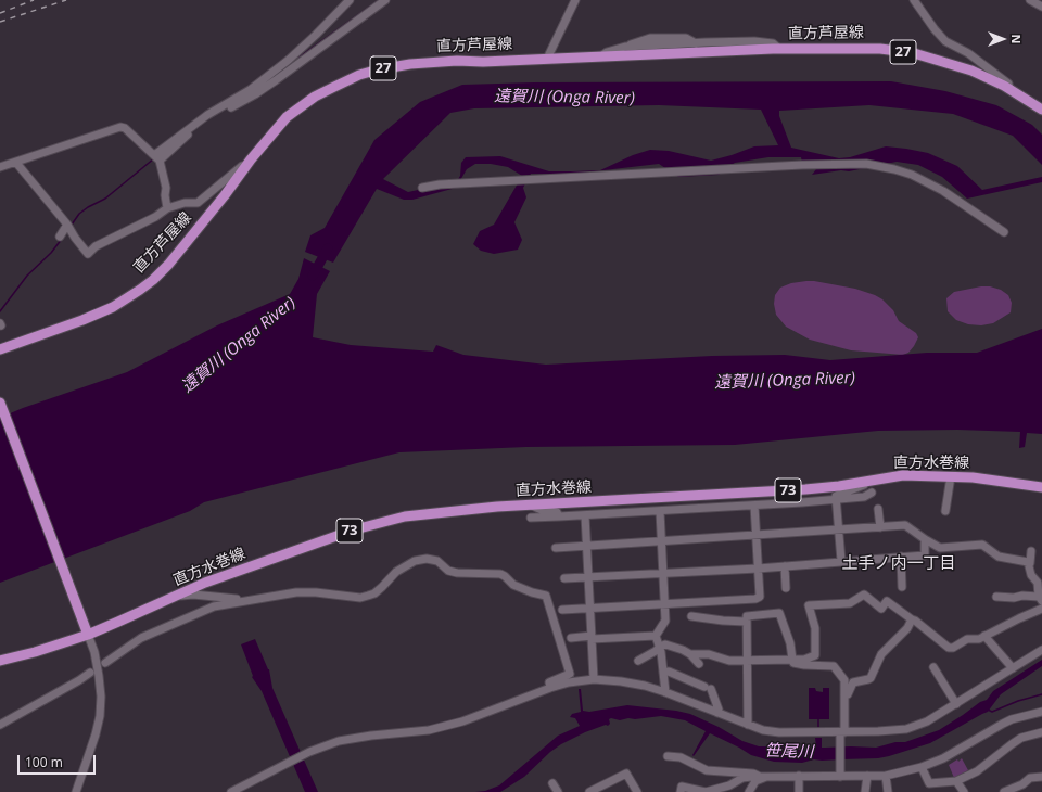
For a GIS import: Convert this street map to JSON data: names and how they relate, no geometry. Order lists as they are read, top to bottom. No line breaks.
{"streets":{"main road":["直方芦屋線","27","直方水巻線","73"]},"districts":["土手ノ内一丁目"],"water":["遠賀川 (Onga River)","笹尾川"],"scale_bar":"100 m","north":"right"}
